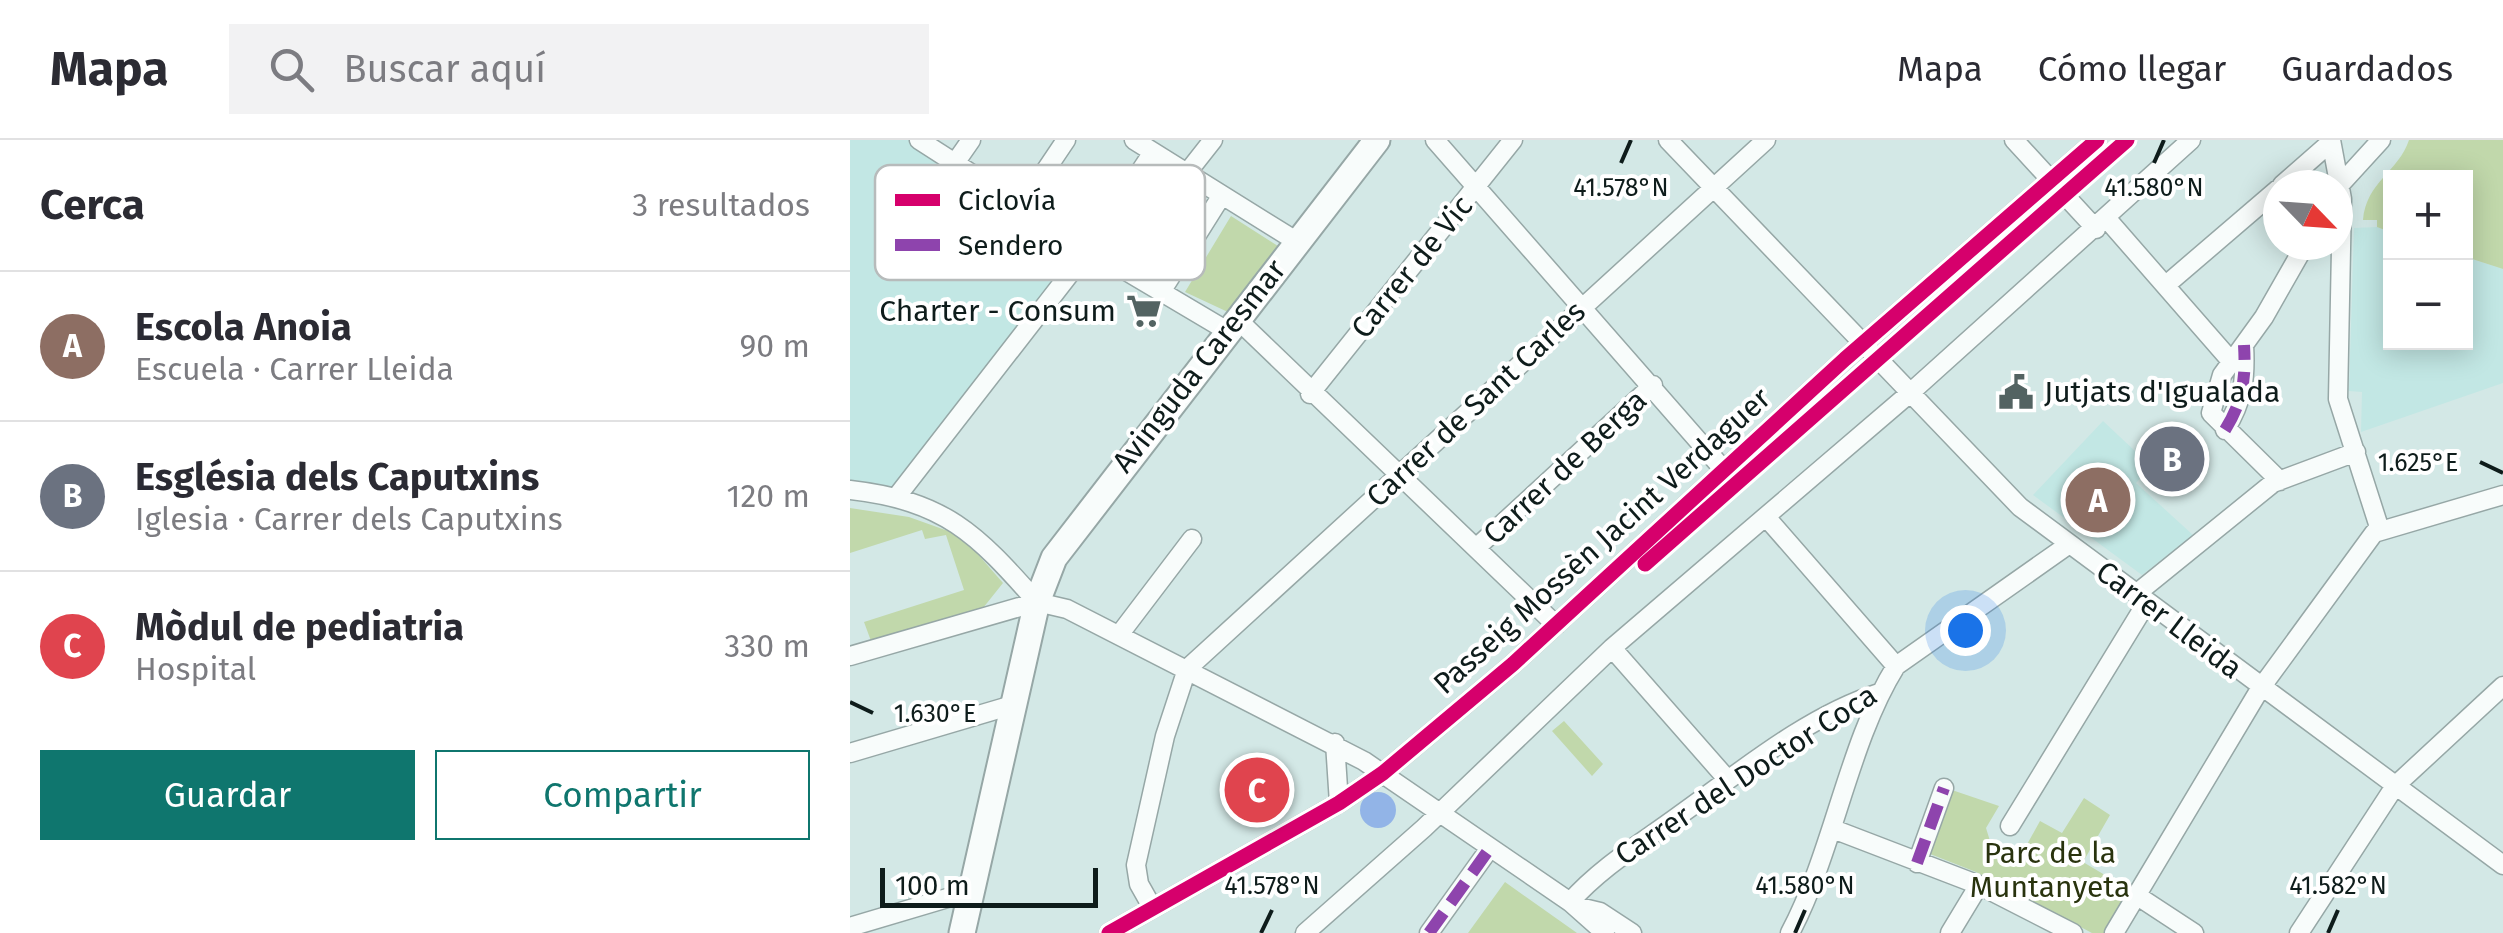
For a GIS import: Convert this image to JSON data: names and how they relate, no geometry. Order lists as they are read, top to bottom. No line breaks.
{"streets":{"street":["Carrer de Vic","Avinguda Caresmar","Carrer de Sant Carles","Carrer de Berga","Passeig Mossèn Jacint Verdaguer","Carrer Lleida","Carrer del Doctor Coca"]},"crossings":[["Carrer de Sant Carles","Carrer Lleida"],["Passeig Mossèn Jacint Verdaguer","Carrer Lleida"],["Carrer Lleida","Carrer del Doctor Coca"]],"parks":["Parc de la Muntanyeta"],"places":{"supermarket":["Charter - Consum"],"public building":["Jutjats d'Igualada"]},"legend":["Ciclovía","Sendero"],"scale_bar":"100 m","north":"bottom right","page":{"header":"Mapa","search":"Buscar aquí","nav":["Mapa","Cómo llegar","Guardados"],"heading":["Cerca","3 resultados"],"map_buttons":["+","−"],"list":[{"mark":"A","name":"Escola Anoia","note":"Escuela · Carrer Lleida","value":"90 m"},{"mark":"B","name":"Església dels Caputxins","note":"Iglesia · Carrer dels Caputxins","value":"120 m"},{"mark":"C","name":"Mòdul de pediatria","note":"Hospital","value":"330 m"}],"pins":["B","A","C"],"buttons":["Guardar","Compartir"],"scale":"100 m"},"coordinates":["41.578°N","41.580°N","1.625°E","1.630°E","41.582°N"]}
